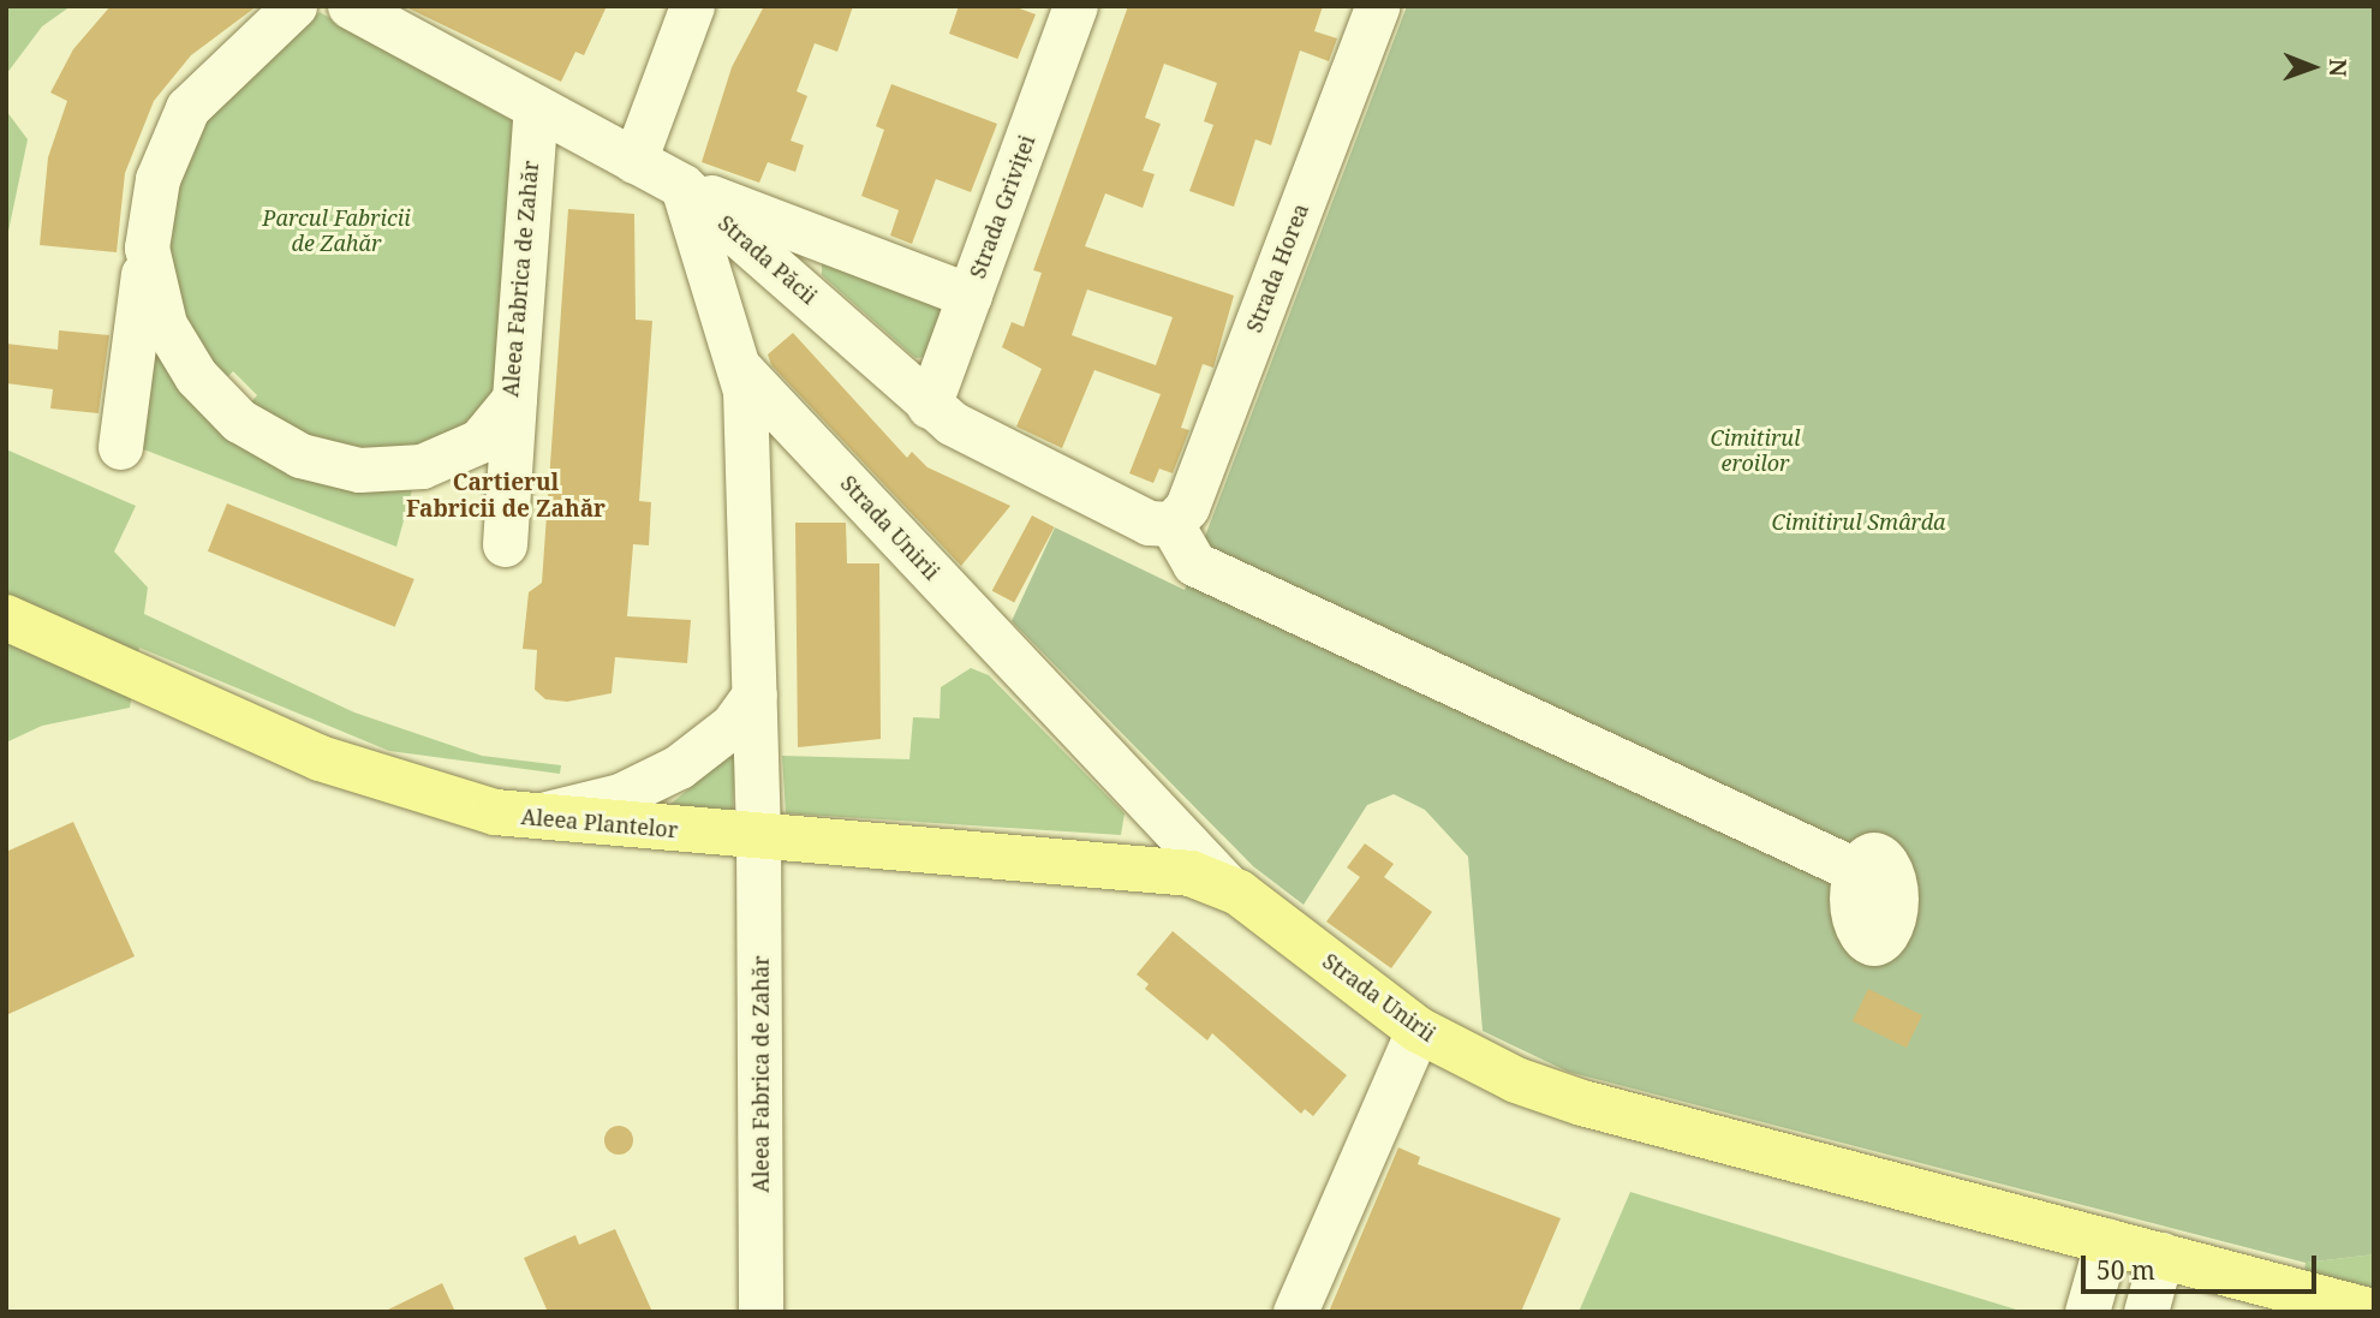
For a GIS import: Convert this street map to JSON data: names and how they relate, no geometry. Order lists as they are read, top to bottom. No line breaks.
{"streets":{"main road":["Strada Unirii","Aleea Plantelor"],"street":["Strada Griviței","Strada Păcii","Strada Horea","Aleea Fabrica de Zahăr"]},"crossings":[["Strada Griviței","Strada Păcii"],["Strada Păcii","Strada Horea"],["Strada Păcii","Aleea Fabrica de Zahăr"],["Aleea Fabrica de Zahăr","Aleea Plantelor"],["Strada Unirii","Aleea Plantelor"]],"districts":["Cartierul Fabricii de Zahăr"],"parks":["Parcul Fabricii de Zahăr","Cimitirul eroilor","Cimitirul Smârda"],"scale_bar":"50 m","north":"right"}
